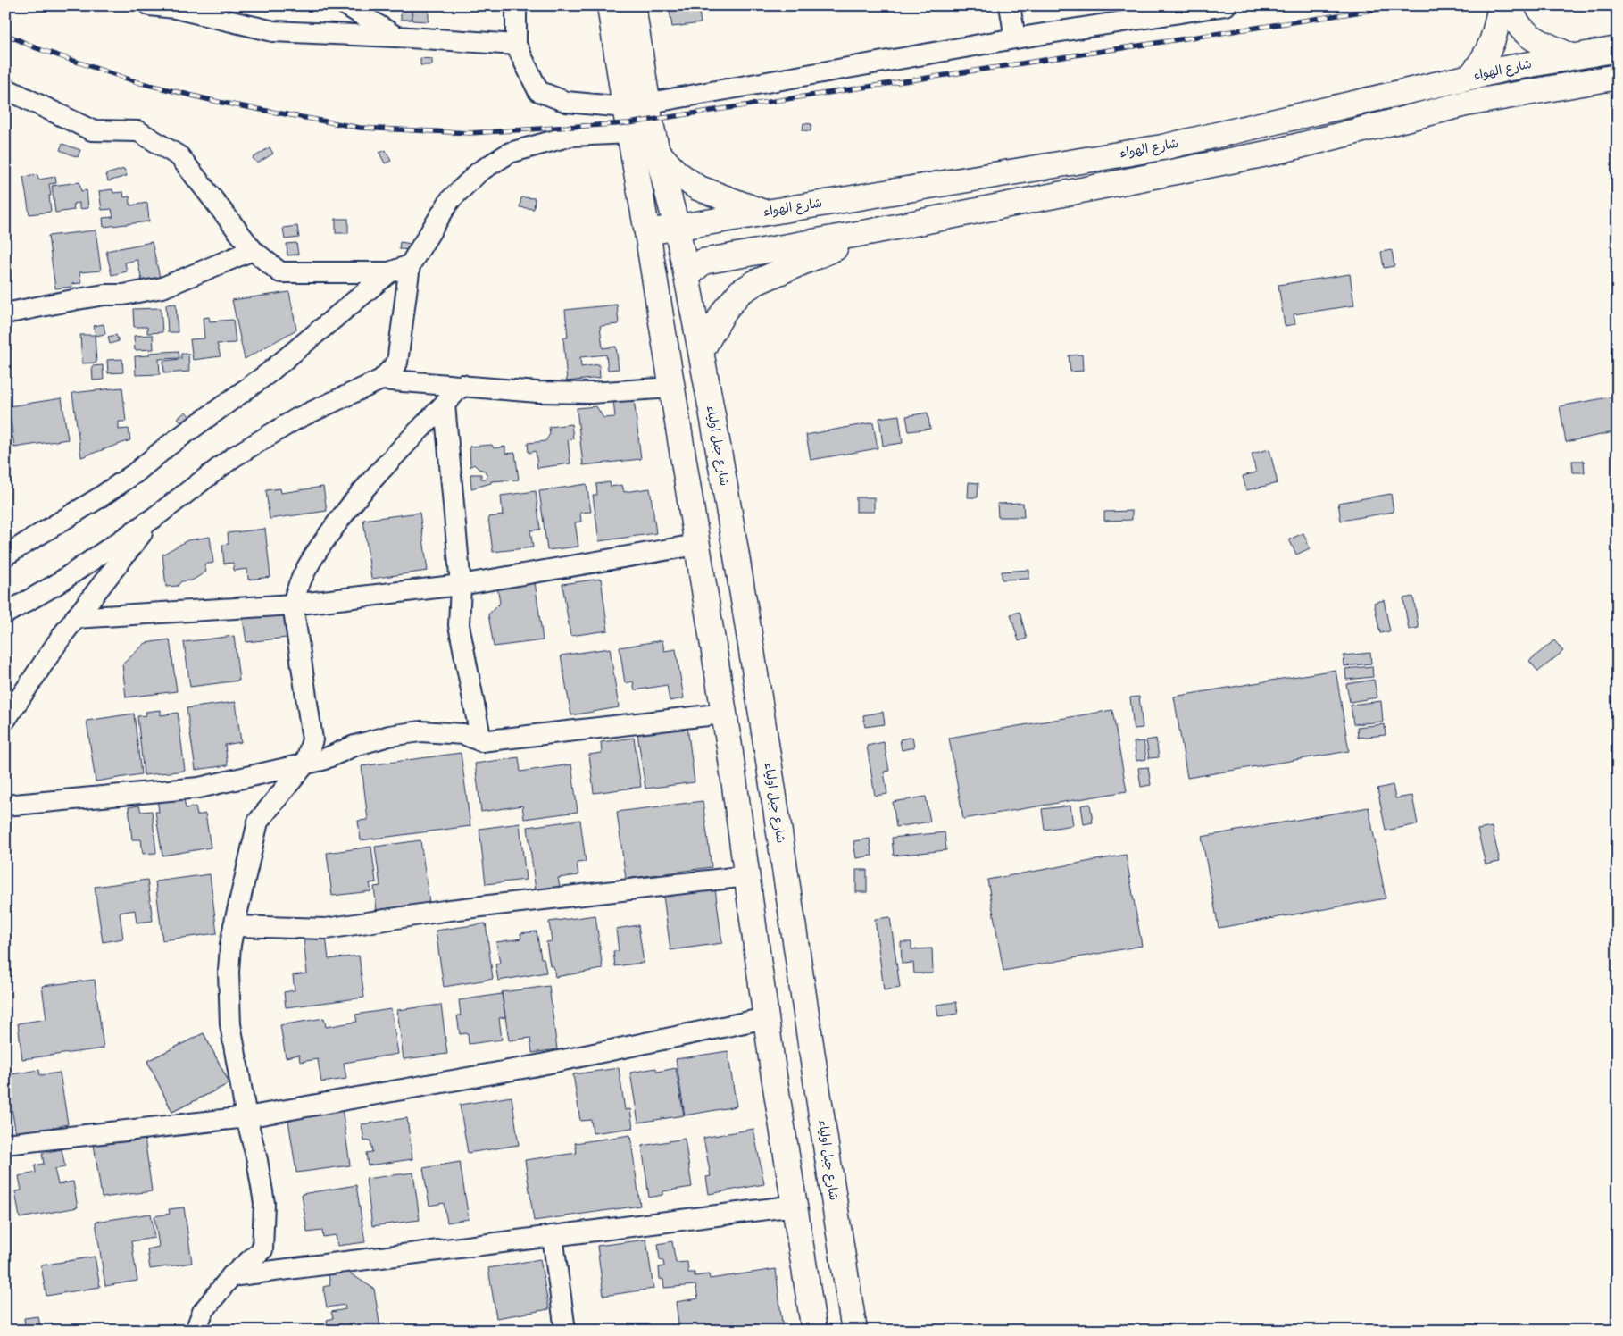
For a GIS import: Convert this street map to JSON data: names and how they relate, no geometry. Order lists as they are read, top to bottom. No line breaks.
{"streets":{"main road":["شارع الهواء","شارع جبل اولياء"]},"crossings":[["شارع الهواء","شارع جبل اولياء"]]}
